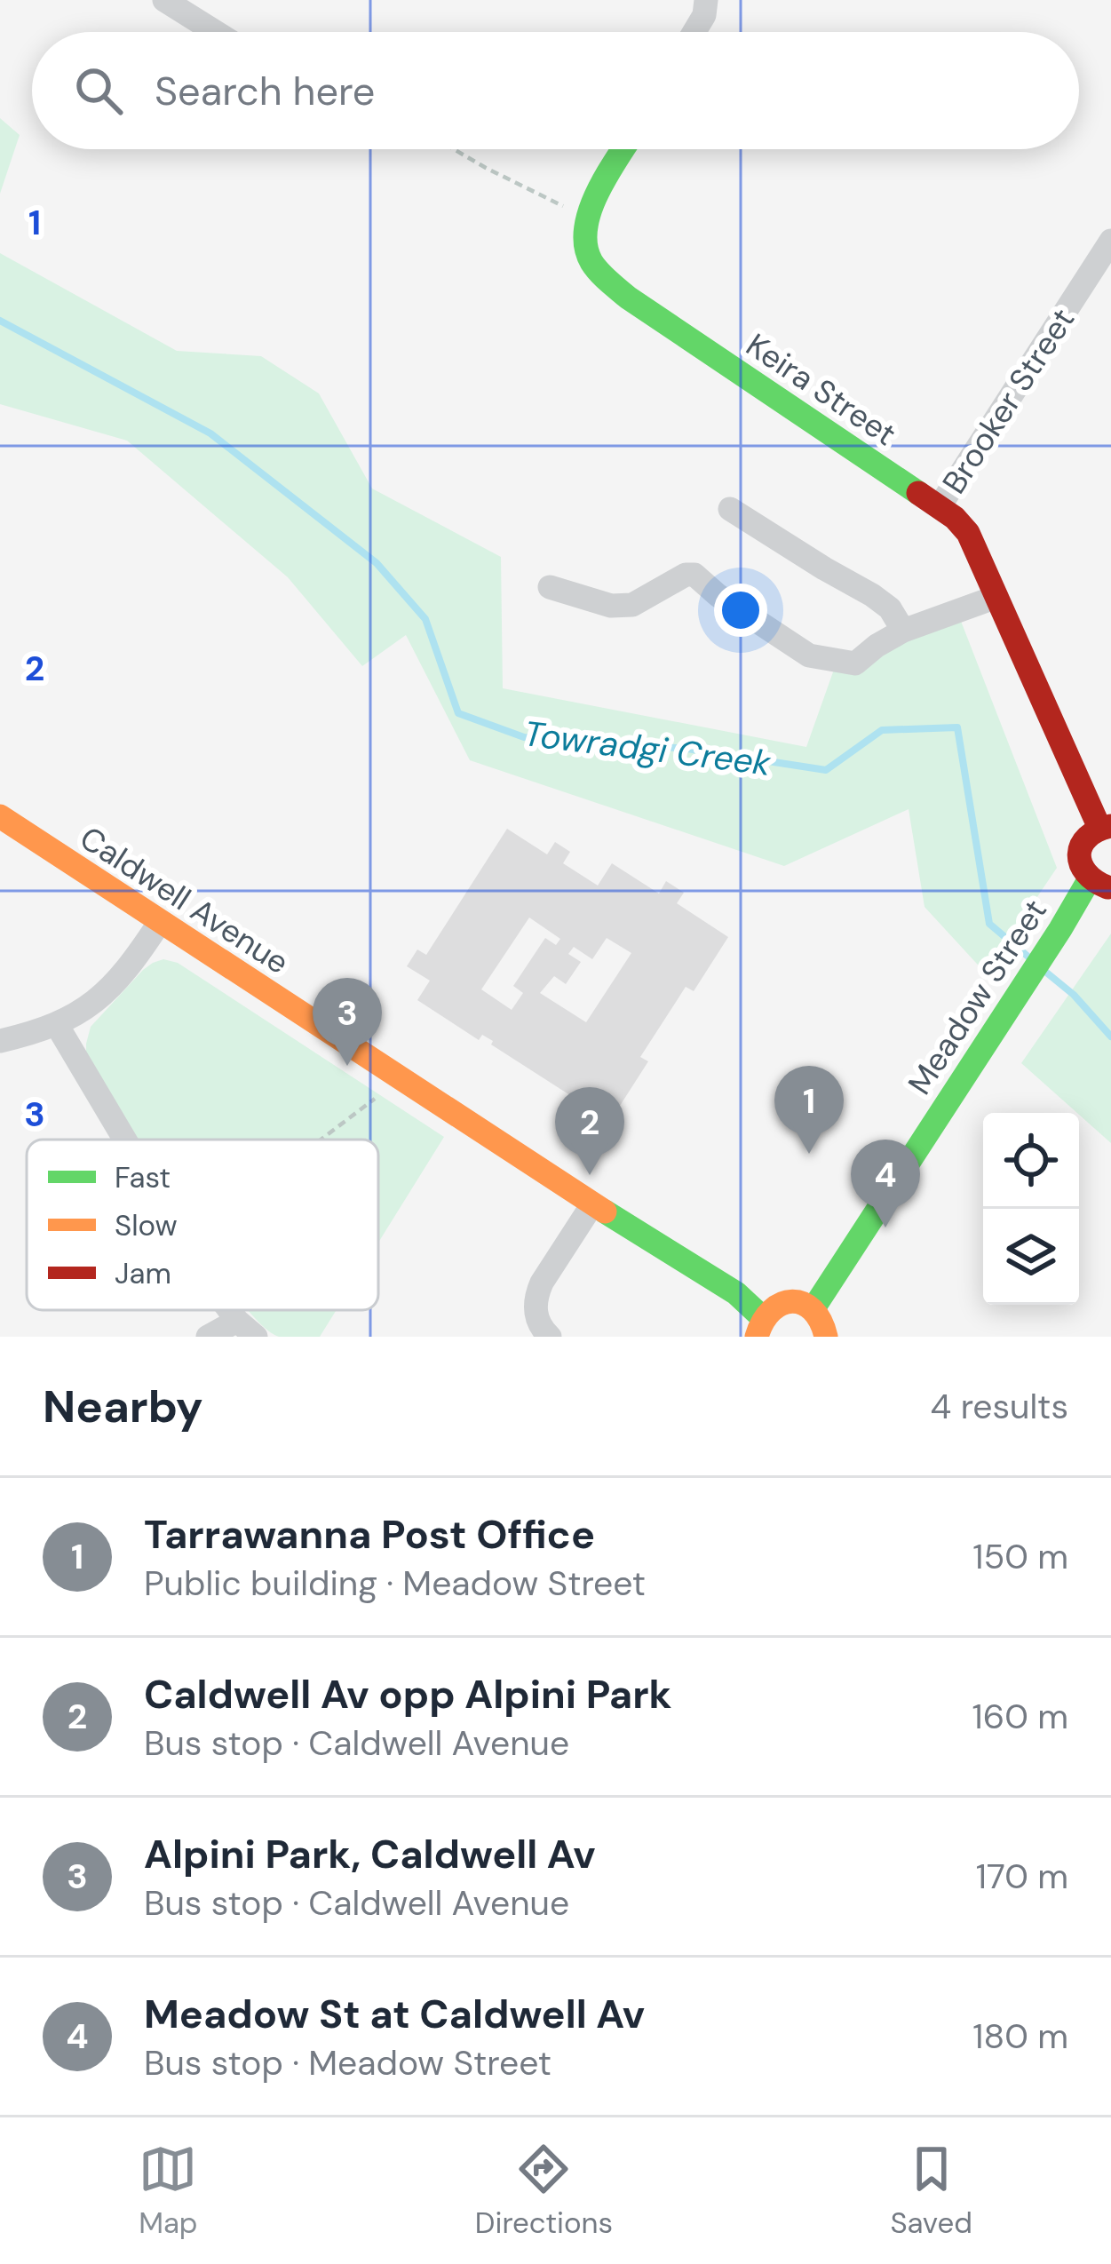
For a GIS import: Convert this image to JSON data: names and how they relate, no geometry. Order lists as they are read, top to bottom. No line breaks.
{"streets":{"main road":["Keira Street","Caldwell Avenue","Meadow Street"],"street":["Brooker Street"]},"crossings":[["Keira Street","Brooker Street"]],"water":["Towradgi Creek"],"legend":["Fast","Slow","Jam"],"page":{"search":"Search here","pins":["3","1","2","4"],"heading":["Nearby","4 results"],"list":[{"mark":"1","name":"Tarrawanna Post Office","note":"Public building · Meadow Street","value":"150 m"},{"mark":"2","name":"Caldwell Av opp Alpini Park","note":"Bus stop · Caldwell Avenue","value":"160 m"},{"mark":"3","name":"Alpini Park, Caldwell Av","note":"Bus stop · Caldwell Avenue","value":"170 m"},{"mark":"4","name":"Meadow St at Caldwell Av","note":"Bus stop · Meadow Street","value":"180 m"}],"nav":["Map","Directions","Saved"]},"grid":{"rows":["1","2","3"]}}
